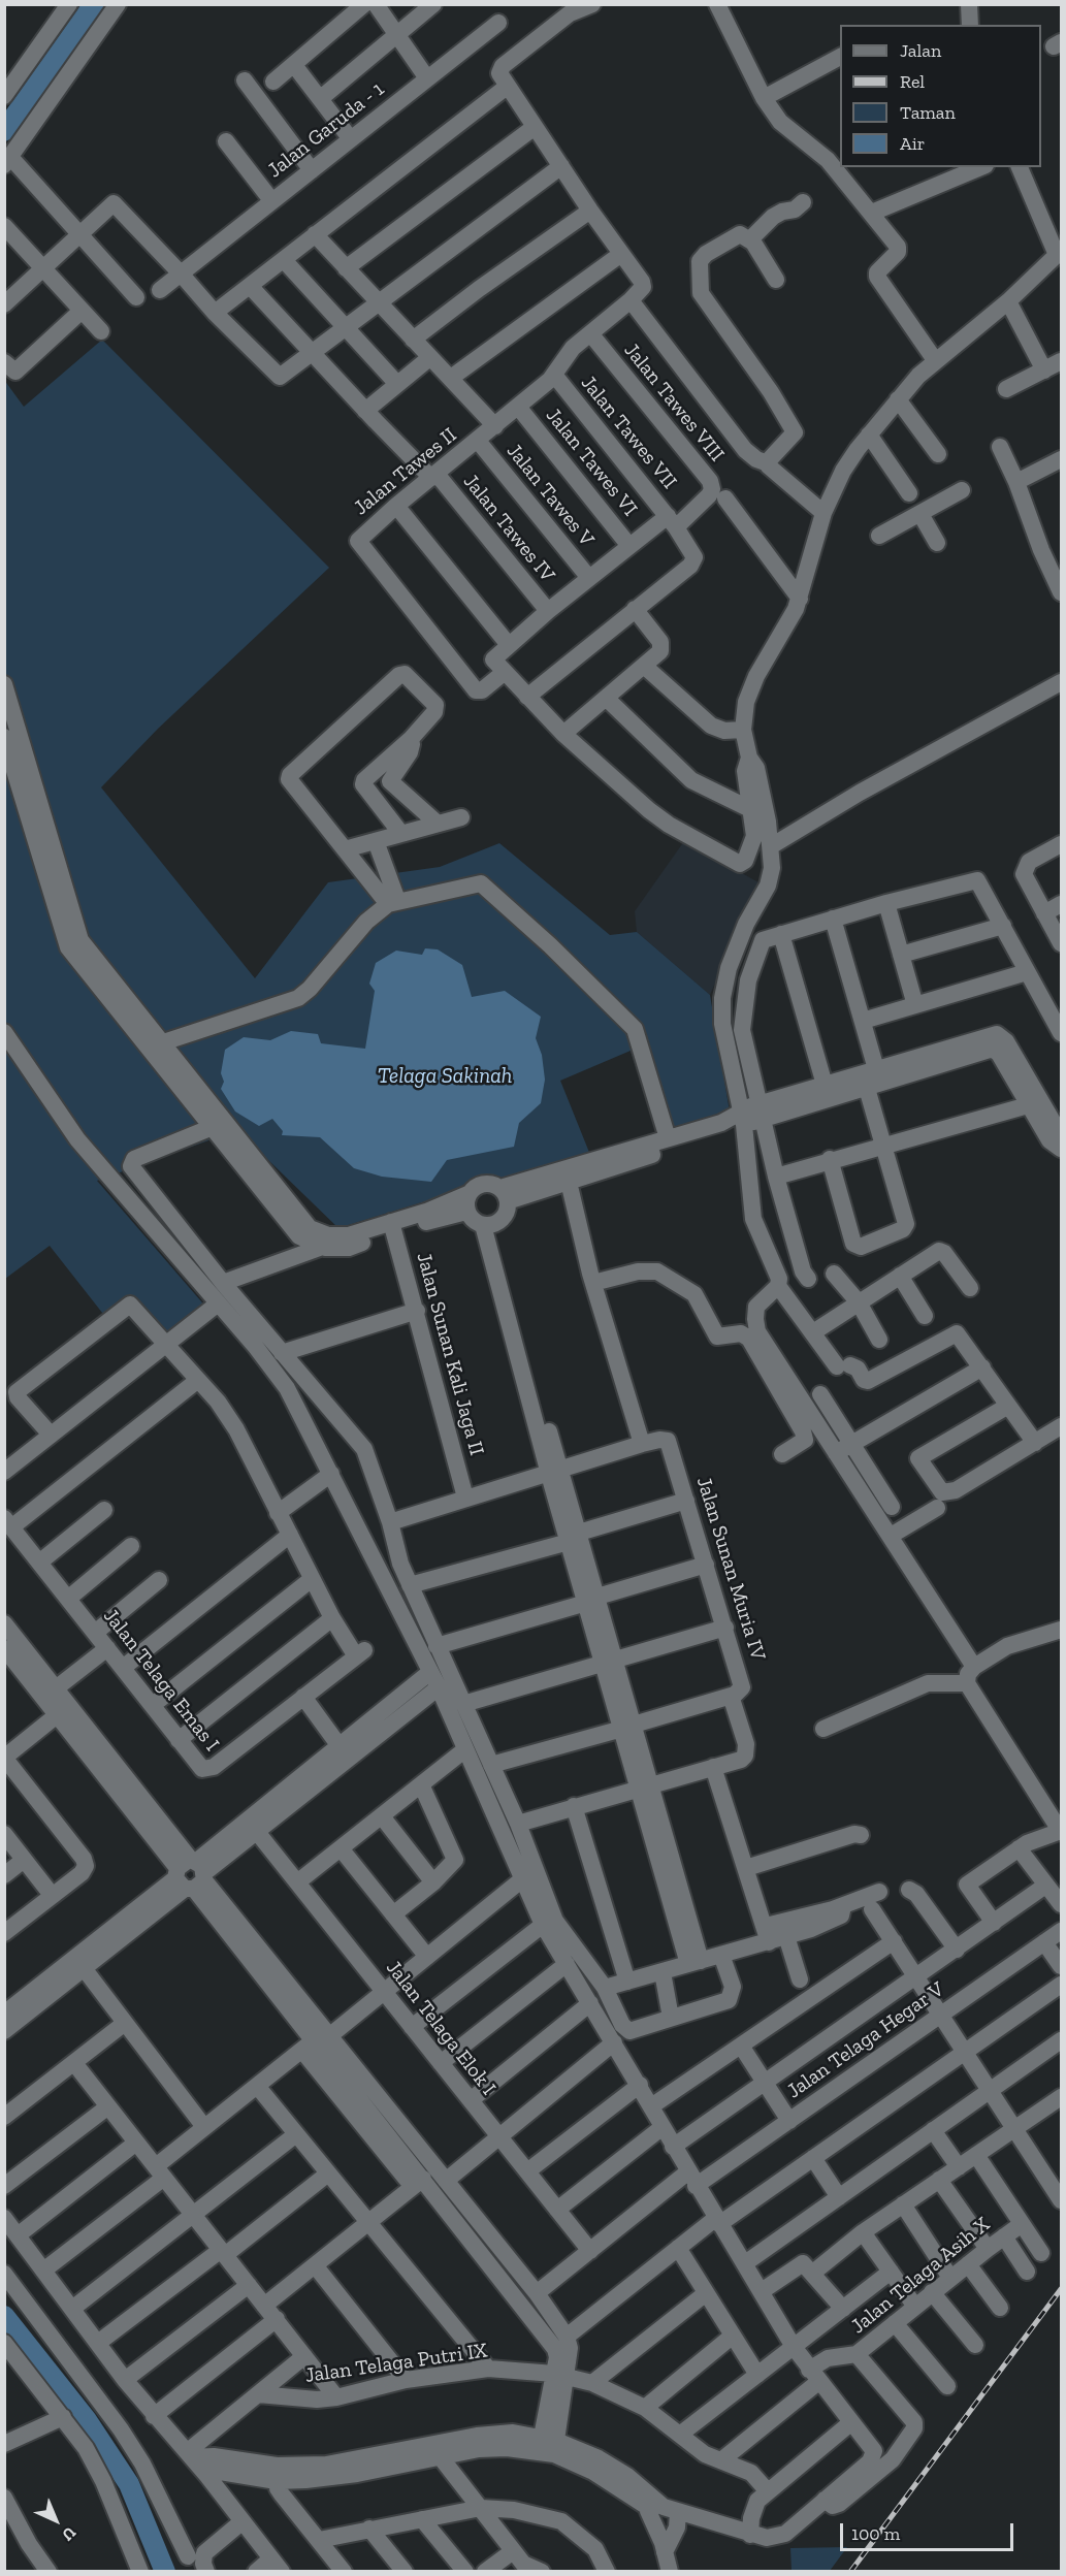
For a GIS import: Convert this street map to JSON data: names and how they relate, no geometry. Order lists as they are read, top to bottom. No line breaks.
{"streets":{"street":["Jalan Garuda - 1","Jalan Tawes VIII","Jalan Tawes VII","Jalan Tawes VI","Jalan Tawes II","Jalan Tawes V","Jalan Tawes IV","Jalan Sunan Kali Jaga II","Jalan Sunan Muria IV","Jalan Telaga Emas I","Jalan Telaga Elok I","Jalan Telaga Hegar V","Jalan Telaga Asih X","Jalan Telaga Putri IX"]},"crossings":[["Jalan Tawes VIII","Jalan Tawes VII"],["Jalan Tawes VIII","Jalan Tawes VI"],["Jalan Tawes VIII","Jalan Tawes II"],["Jalan Tawes VIII","Jalan Tawes V"],["Jalan Tawes VIII","Jalan Tawes IV"],["Jalan Tawes VII","Jalan Tawes II"],["Jalan Tawes VI","Jalan Tawes II"],["Jalan Tawes II","Jalan Tawes V"],["Jalan Tawes II","Jalan Tawes IV"],["Jalan Telaga Elok I","Jalan Telaga Hegar V"],["Jalan Telaga Asih X","Jalan Telaga Putri IX"]],"water":["Telaga Sakinah"],"legend":["Jalan","Rel","Taman","Air"],"scale_bar":"100 m","north":"bottom right"}
